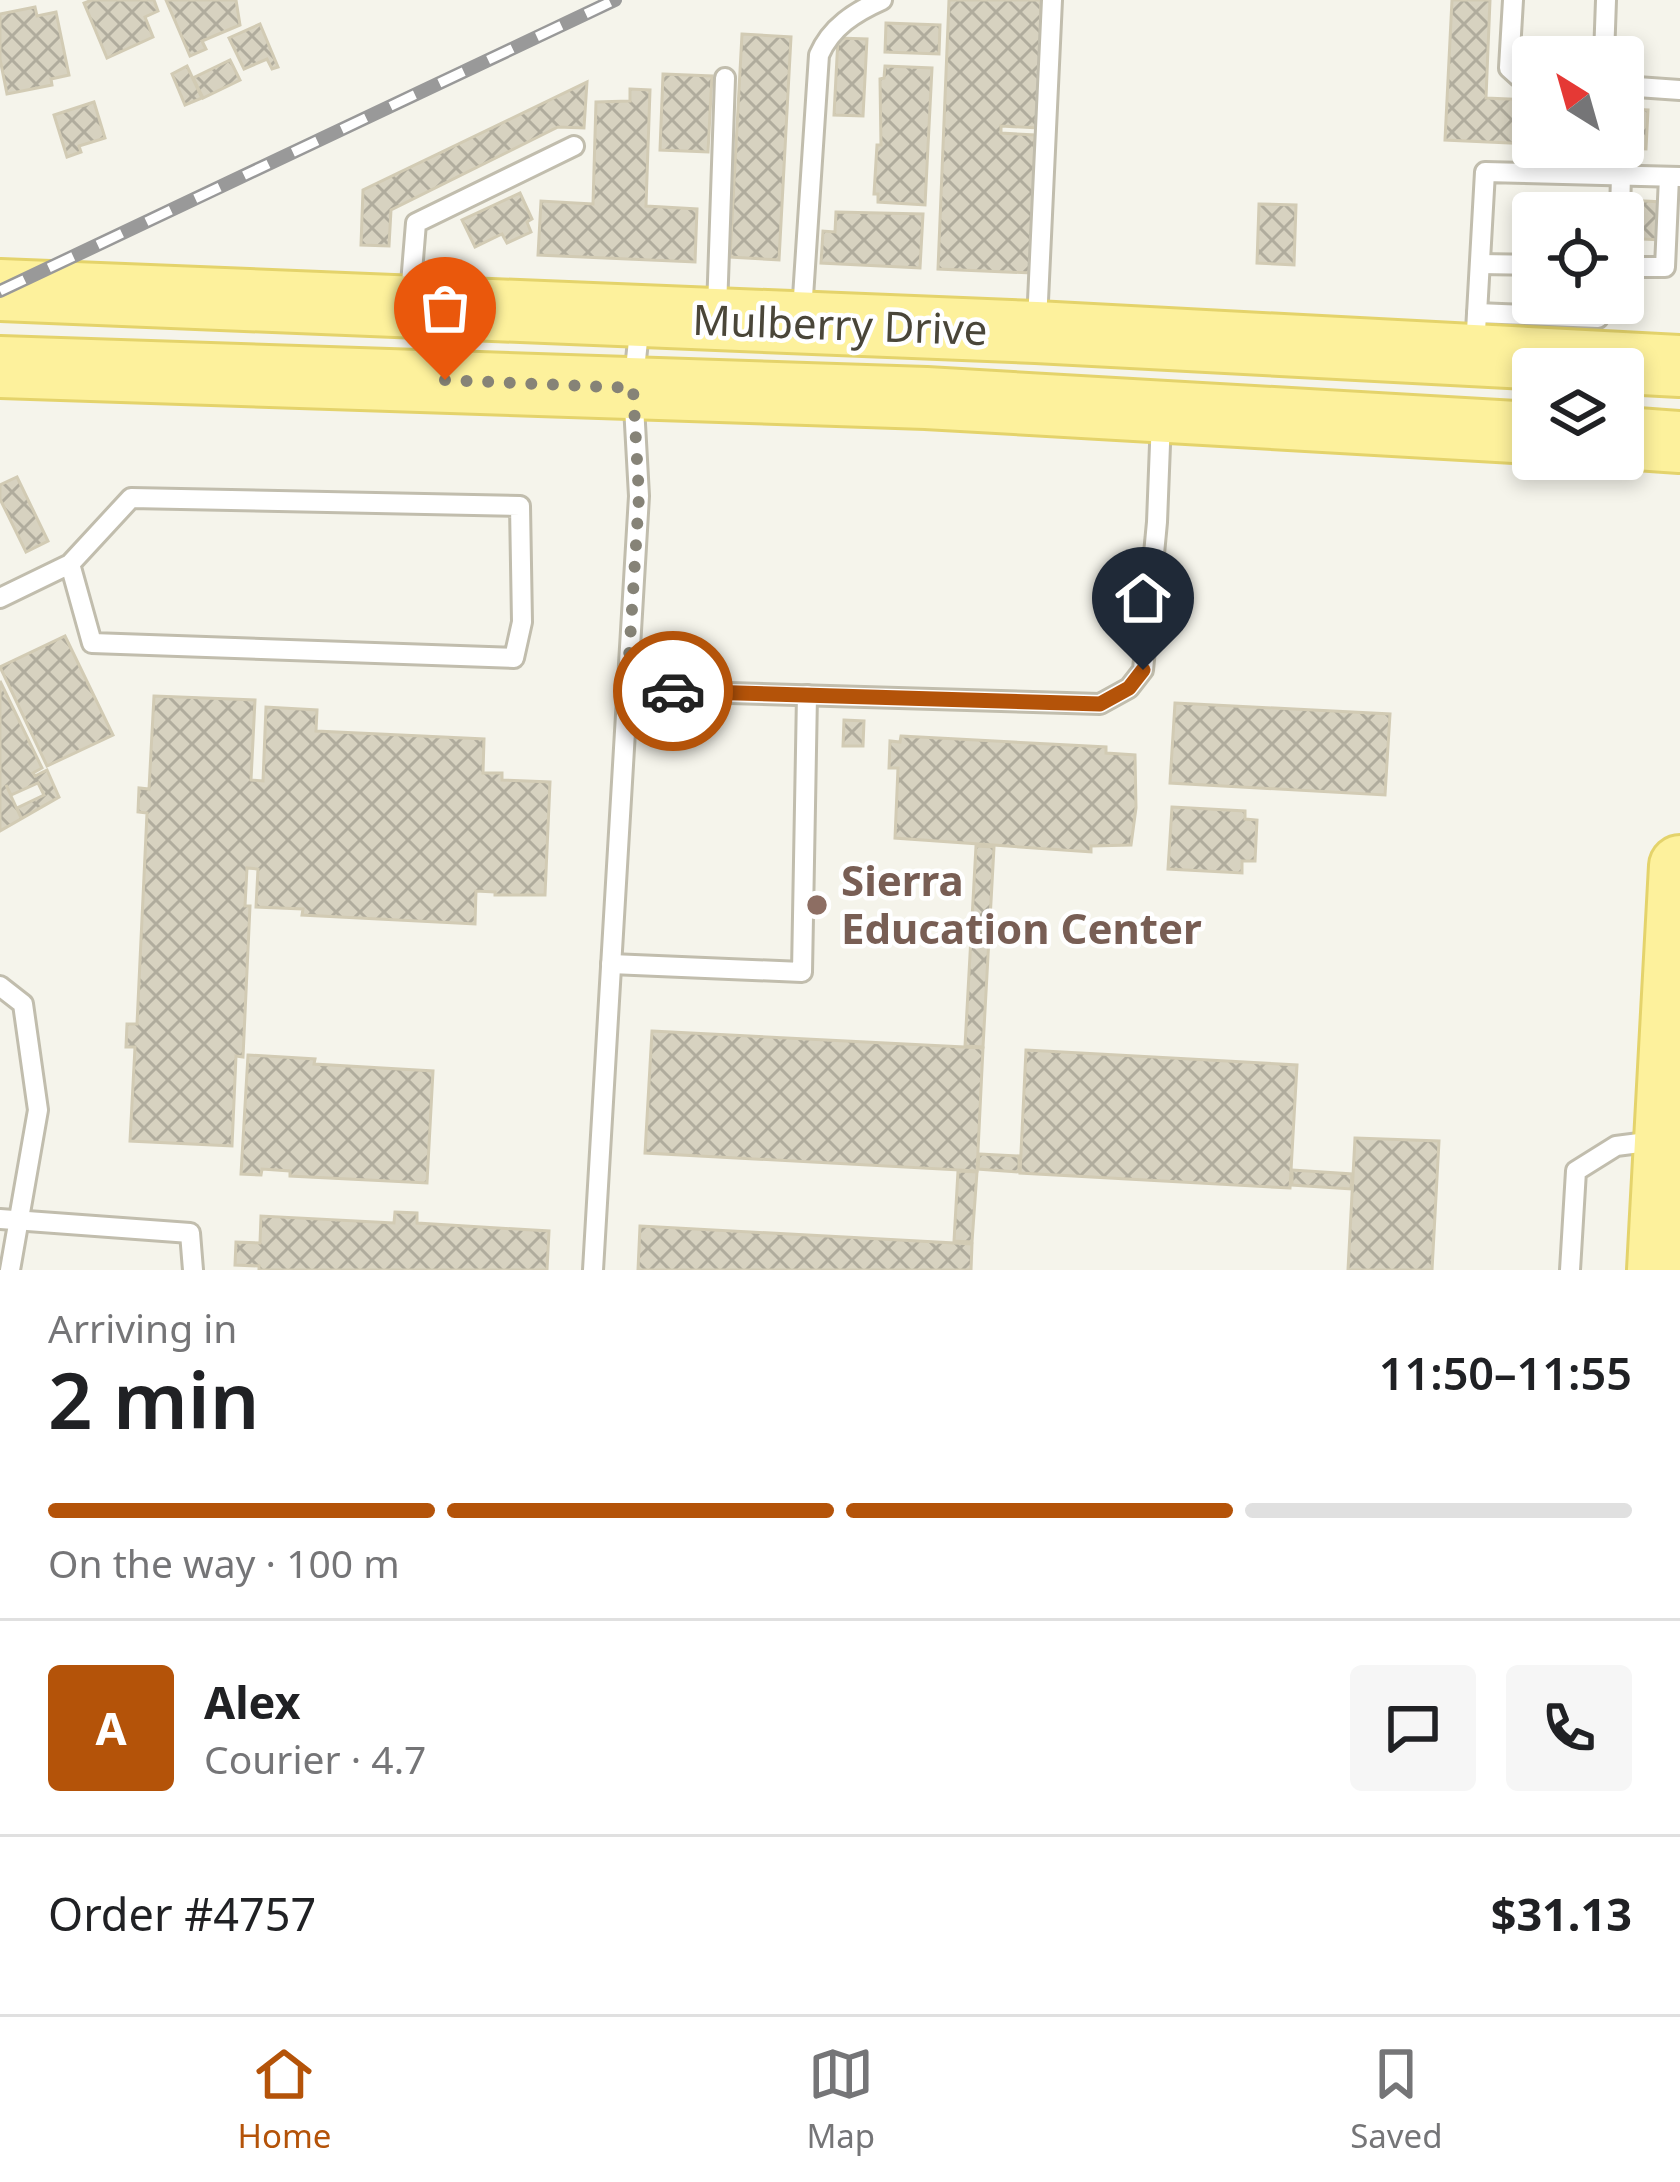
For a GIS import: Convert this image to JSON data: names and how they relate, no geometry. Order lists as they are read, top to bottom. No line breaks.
{"streets":{"main road":["Mulberry Drive"]},"places":["Sierra Education Center"],"north":"top left","page":{"heading":["2 min","Arriving in","11:50–11:55"],"panel":["Alex","Courier · 4.7","Order #4757","$31.13"],"bar":"On the way · 100 m","round":"A","tabs":["Home","Map","Saved"]}}
